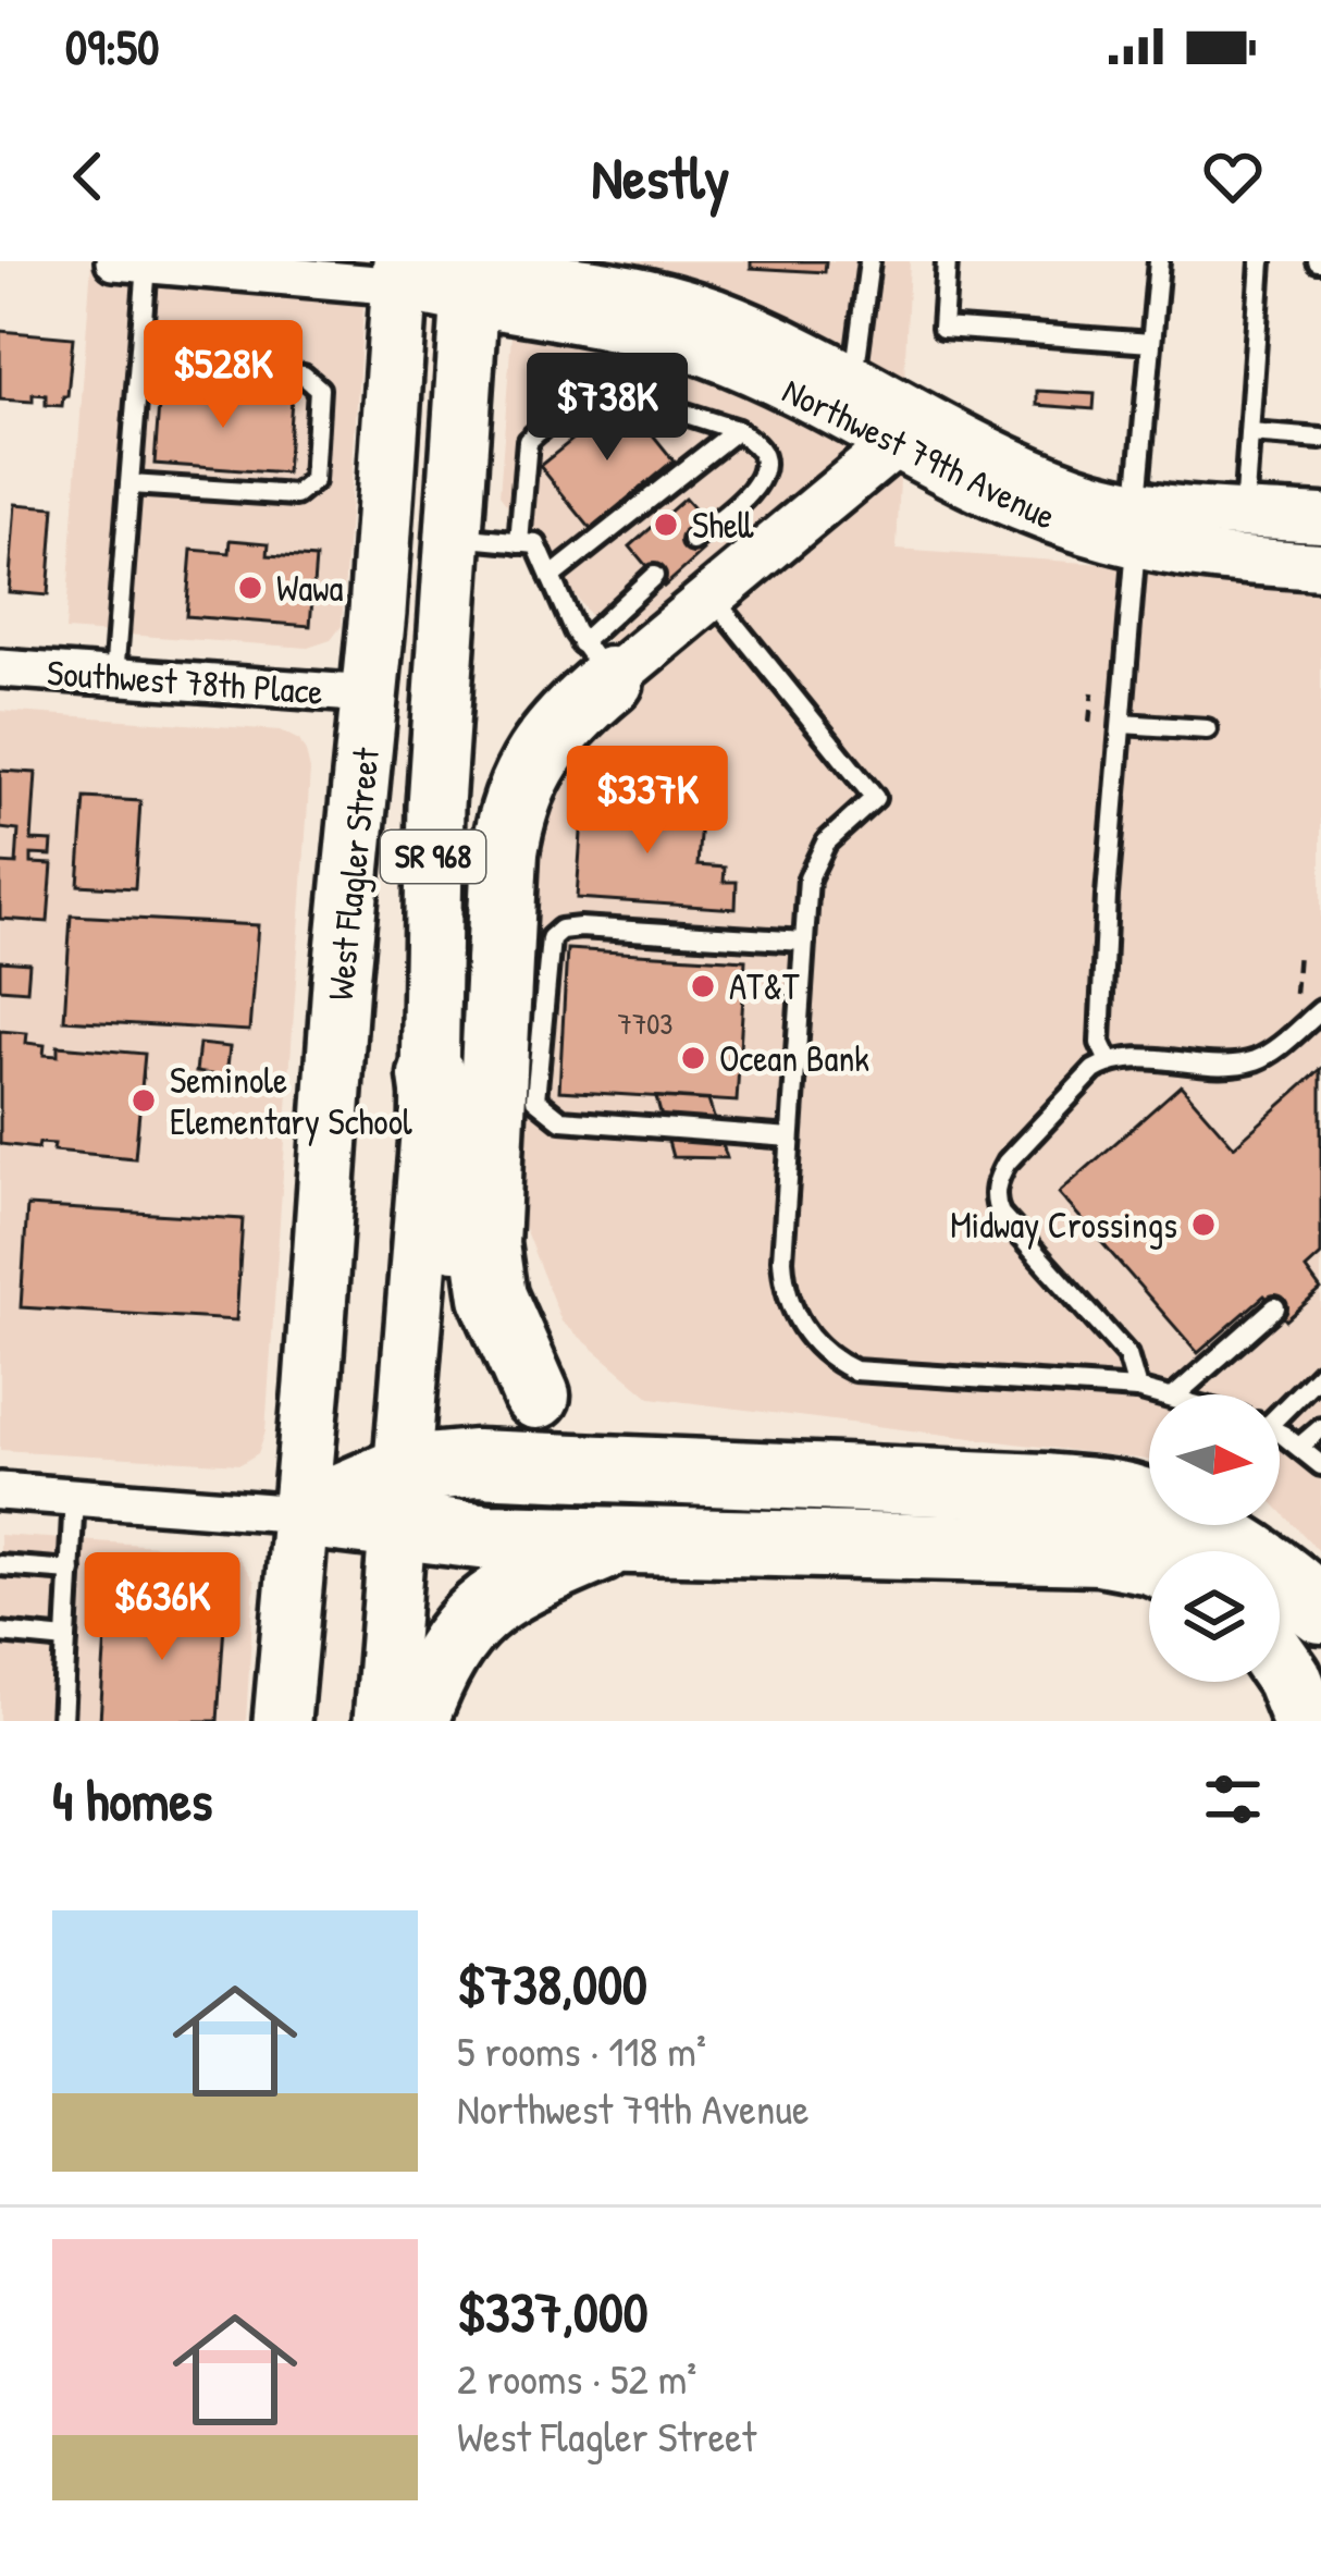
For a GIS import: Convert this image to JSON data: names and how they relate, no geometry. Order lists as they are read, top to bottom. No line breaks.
{"streets":{"main road":["SR 968","West Flagler Street"],"street":["Northwest 79th Avenue","Southwest 78th Place"]},"crossings":[["Northwest 79th Avenue","West Flagler Street"],["Southwest 78th Place","West Flagler Street"]],"places":["Shell","Wawa","AT&T","Ocean Bank","Seminole Elementary School","Midway Crossings"],"house_numbers":["7703"],"north":"right","page":{"status":"09:50","header":"Nestly","price":["$528K","$738K","$337K","$636K"],"heading":"4 homes","list":[{"name":"$738,000","note":"5 rooms · 118 m² · Northwest 79th Avenue"},{"name":"$337,000","note":"2 rooms · 52 m² · West Flagler Street"}]}}
